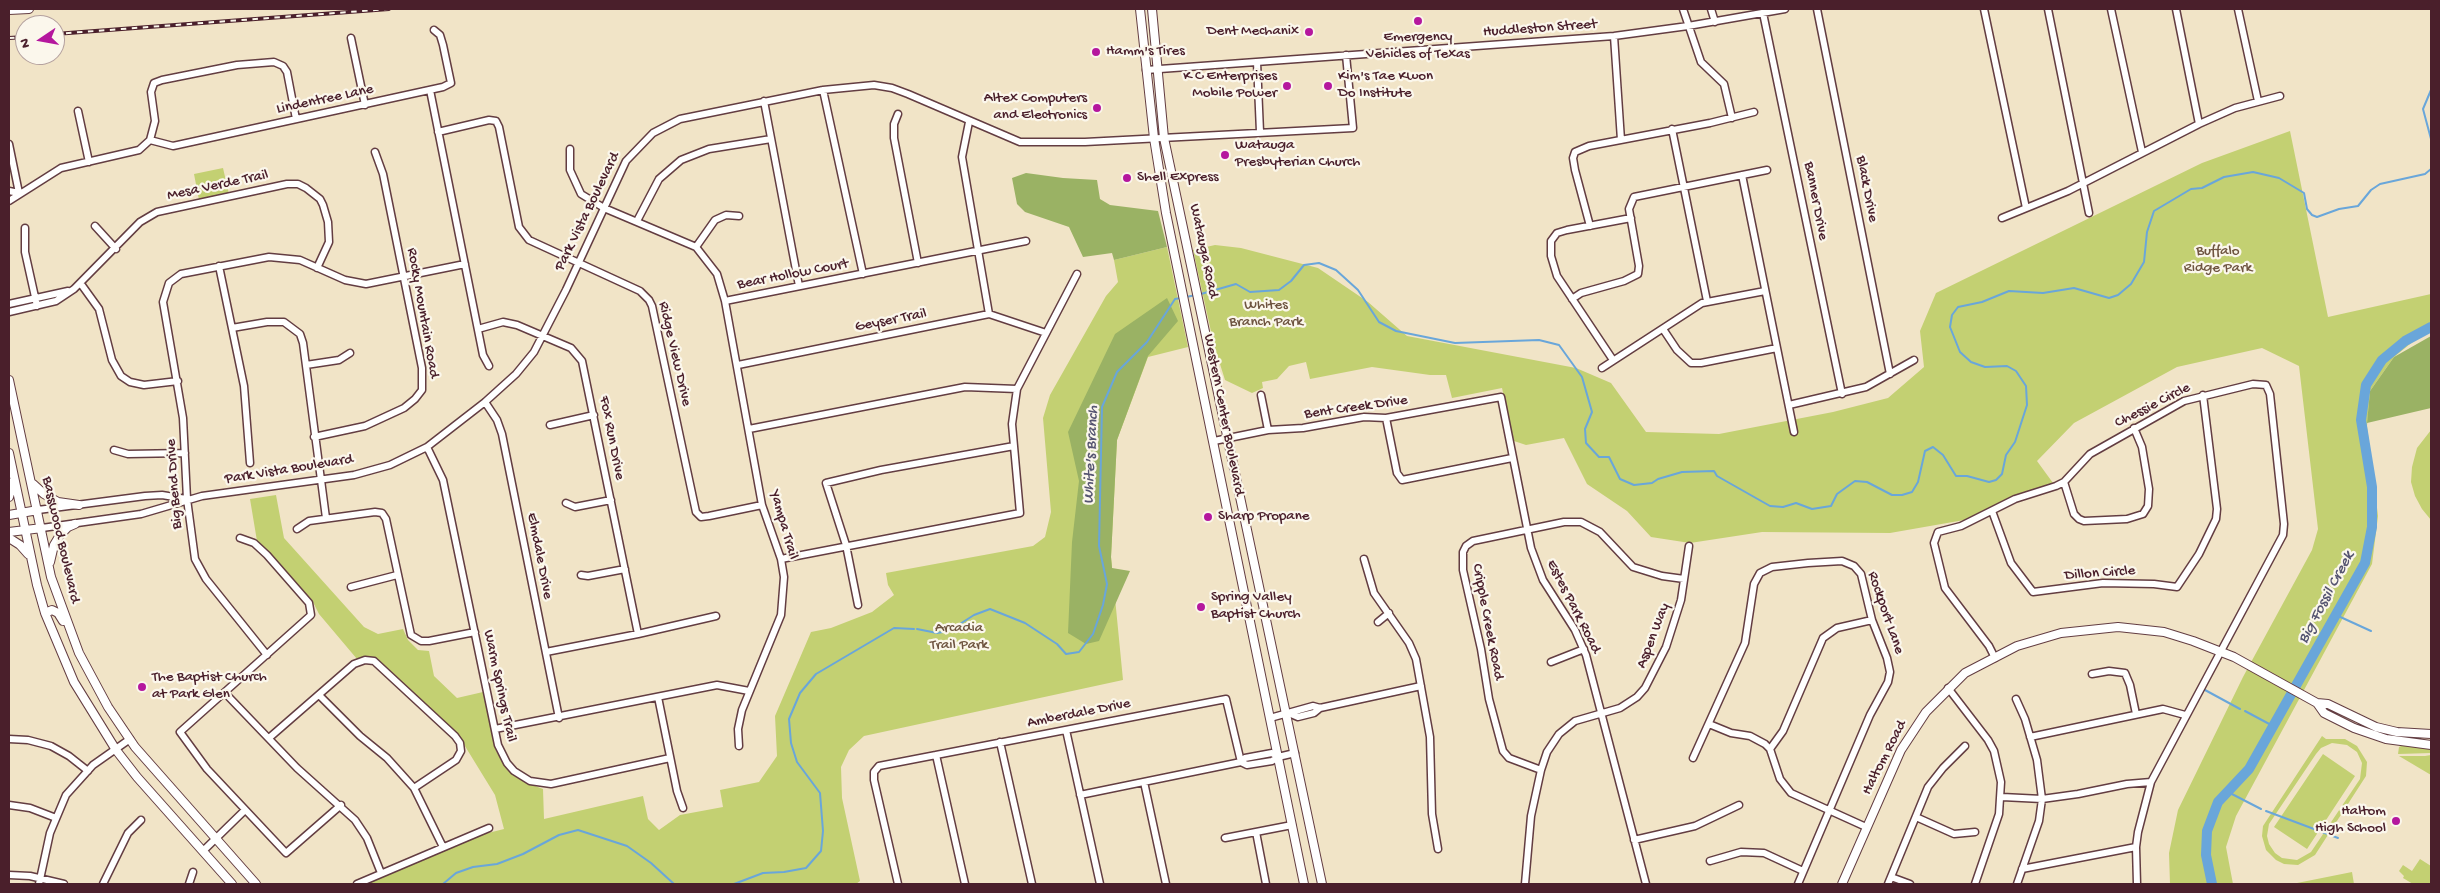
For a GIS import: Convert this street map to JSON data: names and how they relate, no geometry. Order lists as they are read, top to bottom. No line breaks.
{"streets":{"main road":["Park Vista Boulevard","Watauga Road","Western Center Boulevard","Basswood Boulevard","Haltom Road"],"street":["Huddleston Street","Lindentree Lane","Mesa Verde Trail","Black Drive","Banner Drive","Bear Hollow Court","Rocky Mountain Road","Geyser Trail","Ridge View Drive","Chessie Circle","Bent Creek Drive","Fox Run Drive","Big Bend Drive","Yampa Trail","Elmdale Drive","Dillon Circle","Estes Park Road","Rockport Lane","Cripple Creek Road","Aspen Way","Warm Springs Trail","Amberdale Drive"]},"crossings":[["Huddleston Street","Banner Drive"],["Huddleston Street","Park Vista Boulevard"],["Huddleston Street","Watauga Road"],["Huddleston Street","Western Center Boulevard"],["Park Vista Boulevard","Watauga Road"],["Park Vista Boulevard","Bear Hollow Court"],["Park Vista Boulevard","Ridge View Drive"],["Park Vista Boulevard","Western Center Boulevard"],["Park Vista Boulevard","Fox Run Drive"],["Park Vista Boulevard","Big Bend Drive"],["Park Vista Boulevard","Basswood Boulevard"],["Park Vista Boulevard","Elmdale Drive"],["Park Vista Boulevard","Warm Springs Trail"],["Watauga Road","Bent Creek Drive"],["Watauga Road","Western Center Boulevard"],["Bear Hollow Court","Yampa Trail"],["Geyser Trail","Yampa Trail"],["Ridge View Drive","Yampa Trail"],["Chessie Circle","Dillon Circle"],["Chessie Circle","Haltom Road"],["Bent Creek Drive","Western Center Boulevard"],["Bent Creek Drive","Estes Park Road"],["Estes Park Road","Cripple Creek Road"],["Estes Park Road","Aspen Way"],["Cripple Creek Road","Aspen Way"]],"water":["White's Branch","Big Fossil Creek"],"parks":["Buffalo Ridge Park","Whites Branch Park","Arcadia Trail Park"],"places":["Emergency Vehicles of Texas","Dent Mechanix","Hamm's Tires","K C Enterprises Mobile Power","Kim's Tae Kwon Do Institute","Altex Computers and Electronics","Watauga Presbyterian Church","Shell Express","Sharp Propane","Spring Valley Baptist Church","The Baptist Church at Park Glen","Haltom High School"],"north":"left"}
